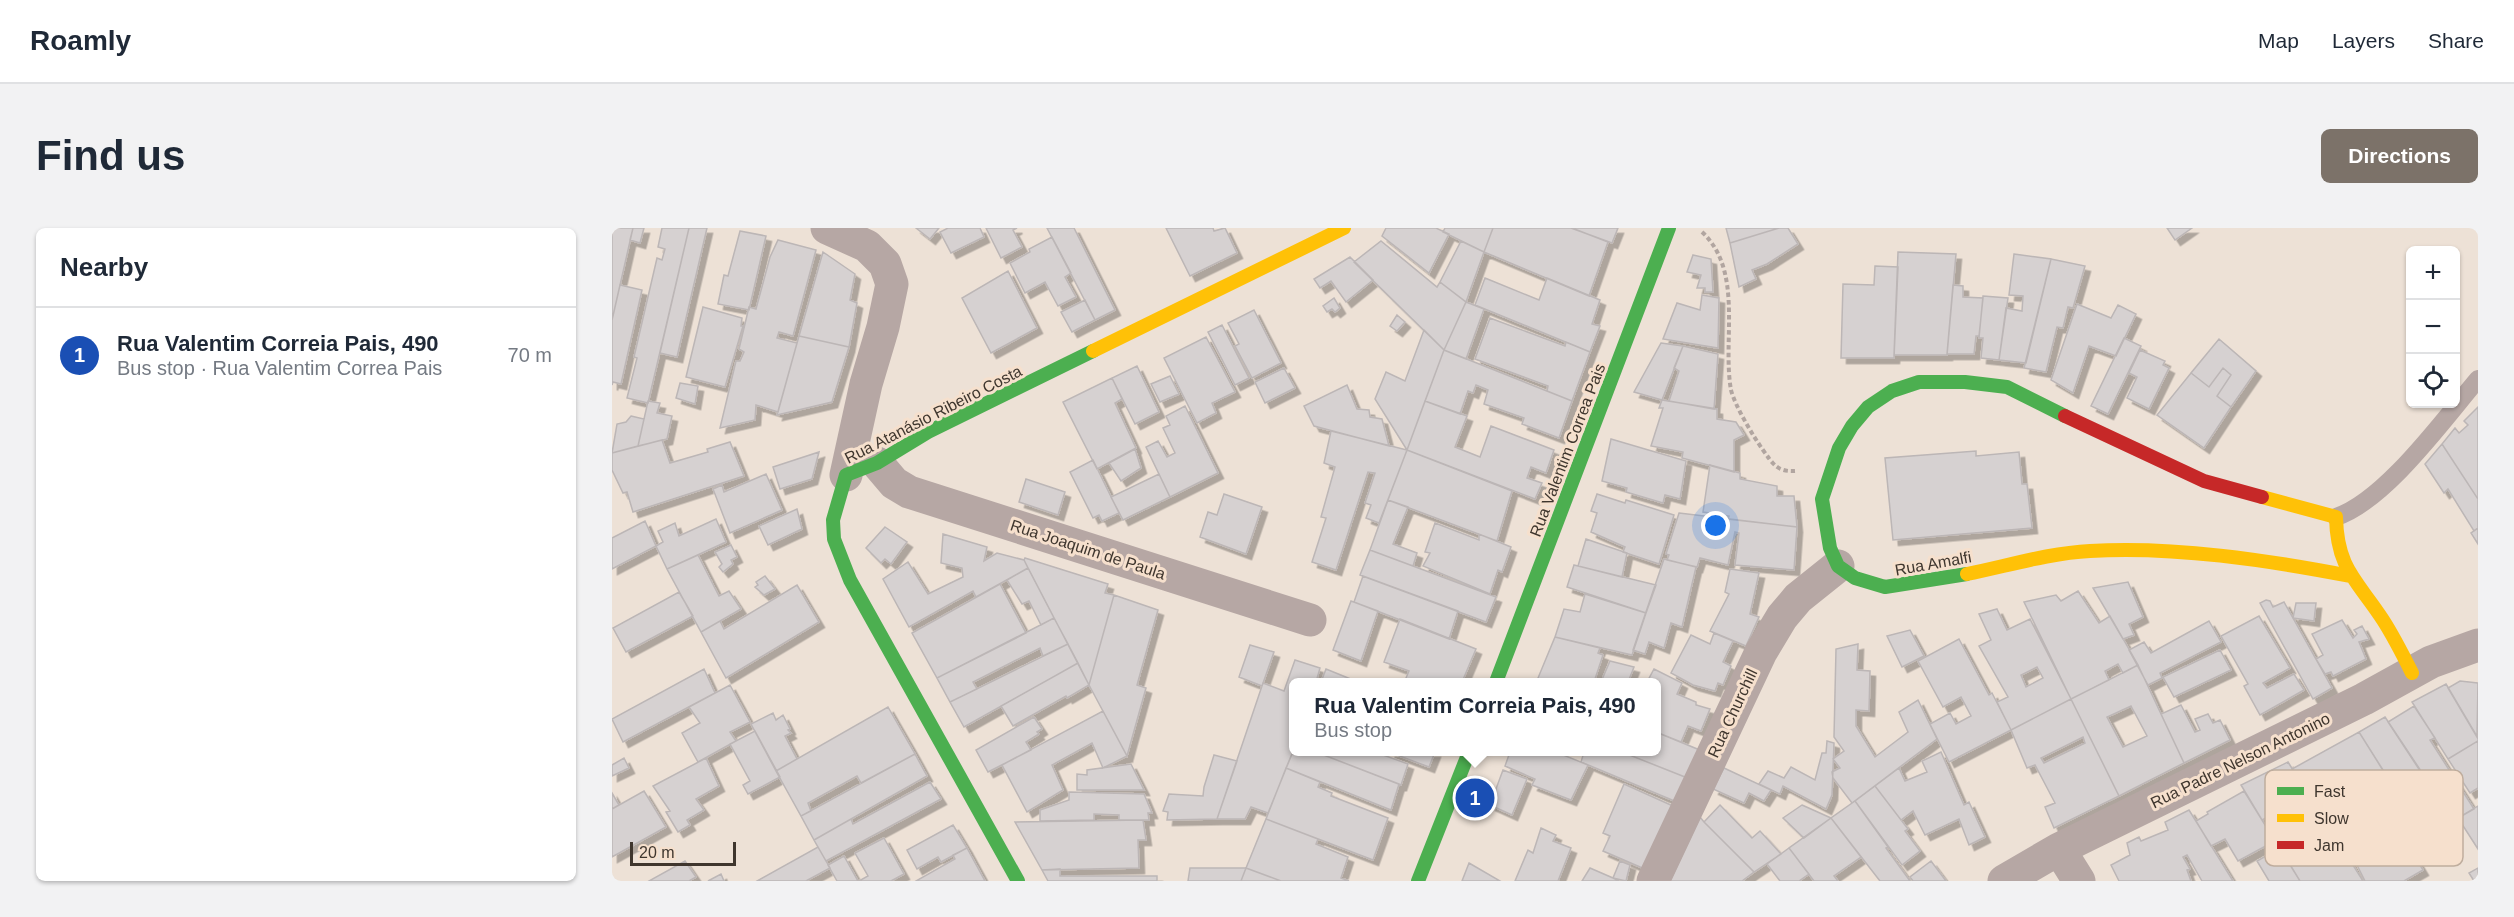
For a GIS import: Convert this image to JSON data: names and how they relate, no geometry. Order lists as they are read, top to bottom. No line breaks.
{"streets":{"street":["Rua Atanásio Ribeiro Costa","Rua Valentim Correa Pais","Rua Joaquim de Paula","Rua Amalfi","Rua Churchill","Rua Padre Nelson Antonino"]},"crossings":[["Rua Atanásio Ribeiro Costa","Rua Joaquim de Paula"],["Rua Amalfi","Rua Churchill"]],"legend":["Fast","Slow","Jam"],"scale_bar":"20 m","page":{"header":"Roamly","nav":["Map","Layers","Share"],"buttons":"Directions","title":"Find us","heading":"Nearby","map_buttons":["+","−"],"list":[{"mark":"1","name":"Rua Valentim Correia Pais, 490","note":"Bus stop · Rua Valentim Correa Pais","value":"70 m"}],"popup":["Rua Valentim Correia Pais, 490","Bus stop"],"pins":"1","scale":"20 m"}}
